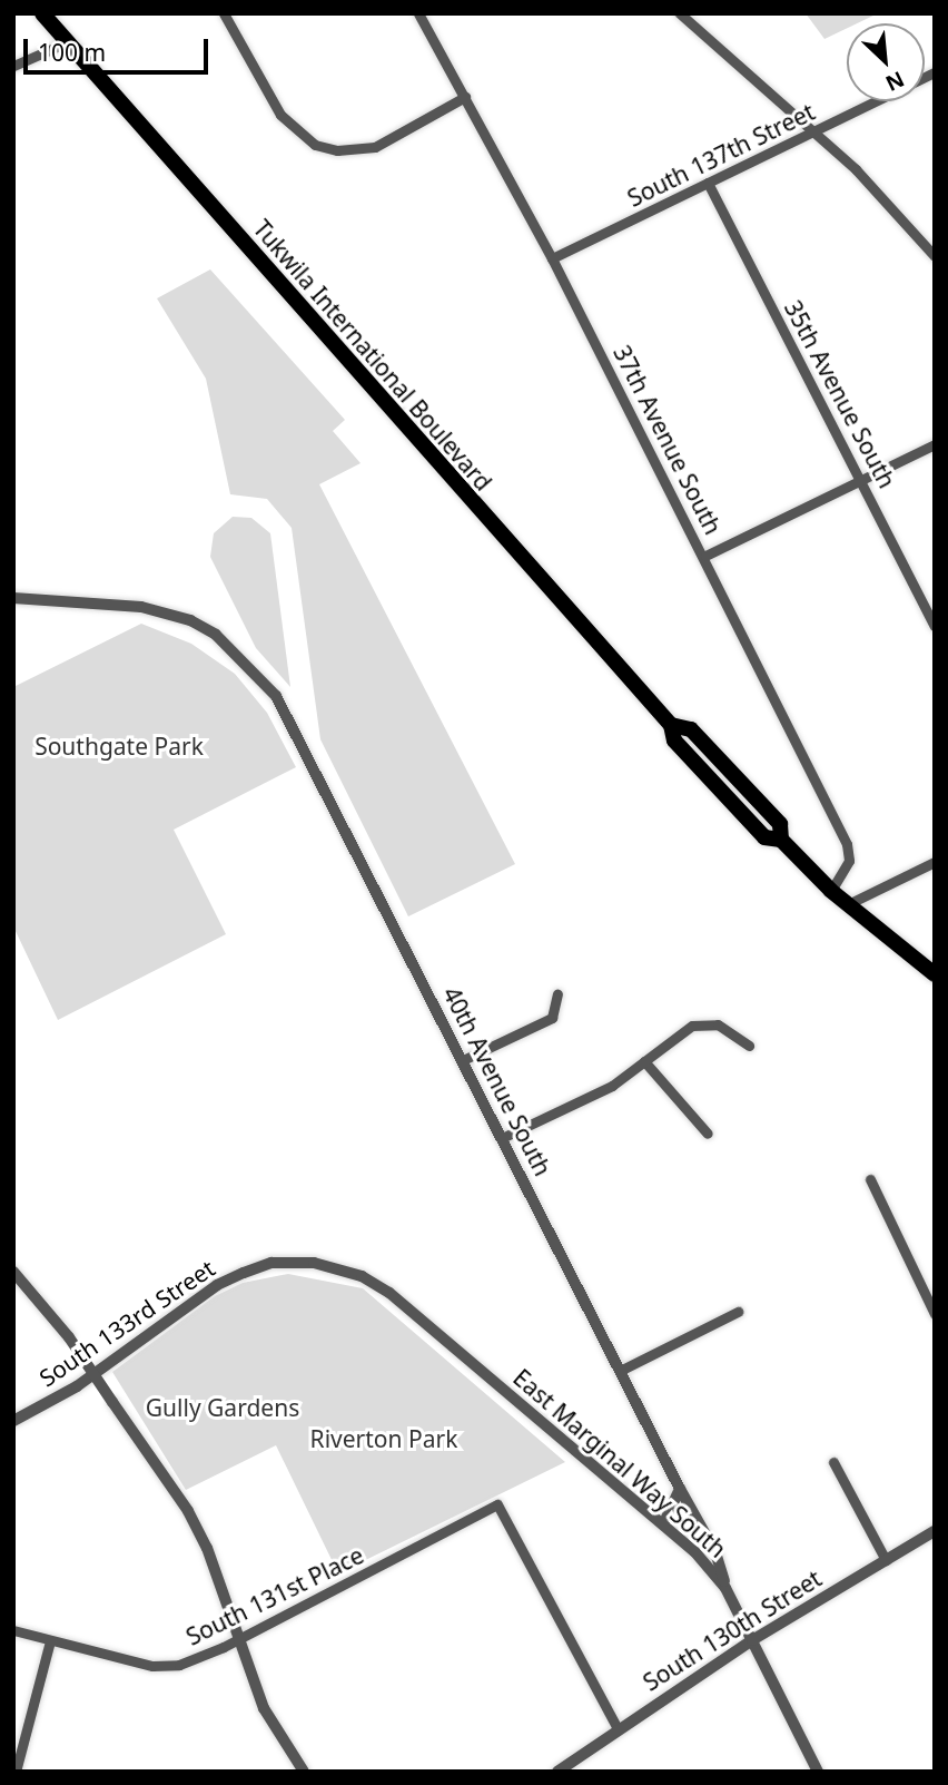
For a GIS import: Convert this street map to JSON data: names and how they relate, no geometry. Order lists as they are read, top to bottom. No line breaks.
{"streets":{"main road":["Tukwila International Boulevard"],"street":["South 137th Street","35th Avenue South","37th Avenue South","40th Avenue South","South 133rd Street","East Marginal Way South","South 131st Place","South 130th Street"]},"crossings":[["South 137th Street","35th Avenue South"],["South 137th Street","37th Avenue South"],["Tukwila International Boulevard","37th Avenue South"],["40th Avenue South","East Marginal Way South"],["South 133rd Street","East Marginal Way South"],["East Marginal Way South","South 130th Street"],["South 131st Place","South 130th Street"]],"parks":["Southgate Park","Gully Gardens","Riverton Park"],"scale_bar":"100 m","north":"bottom right"}
